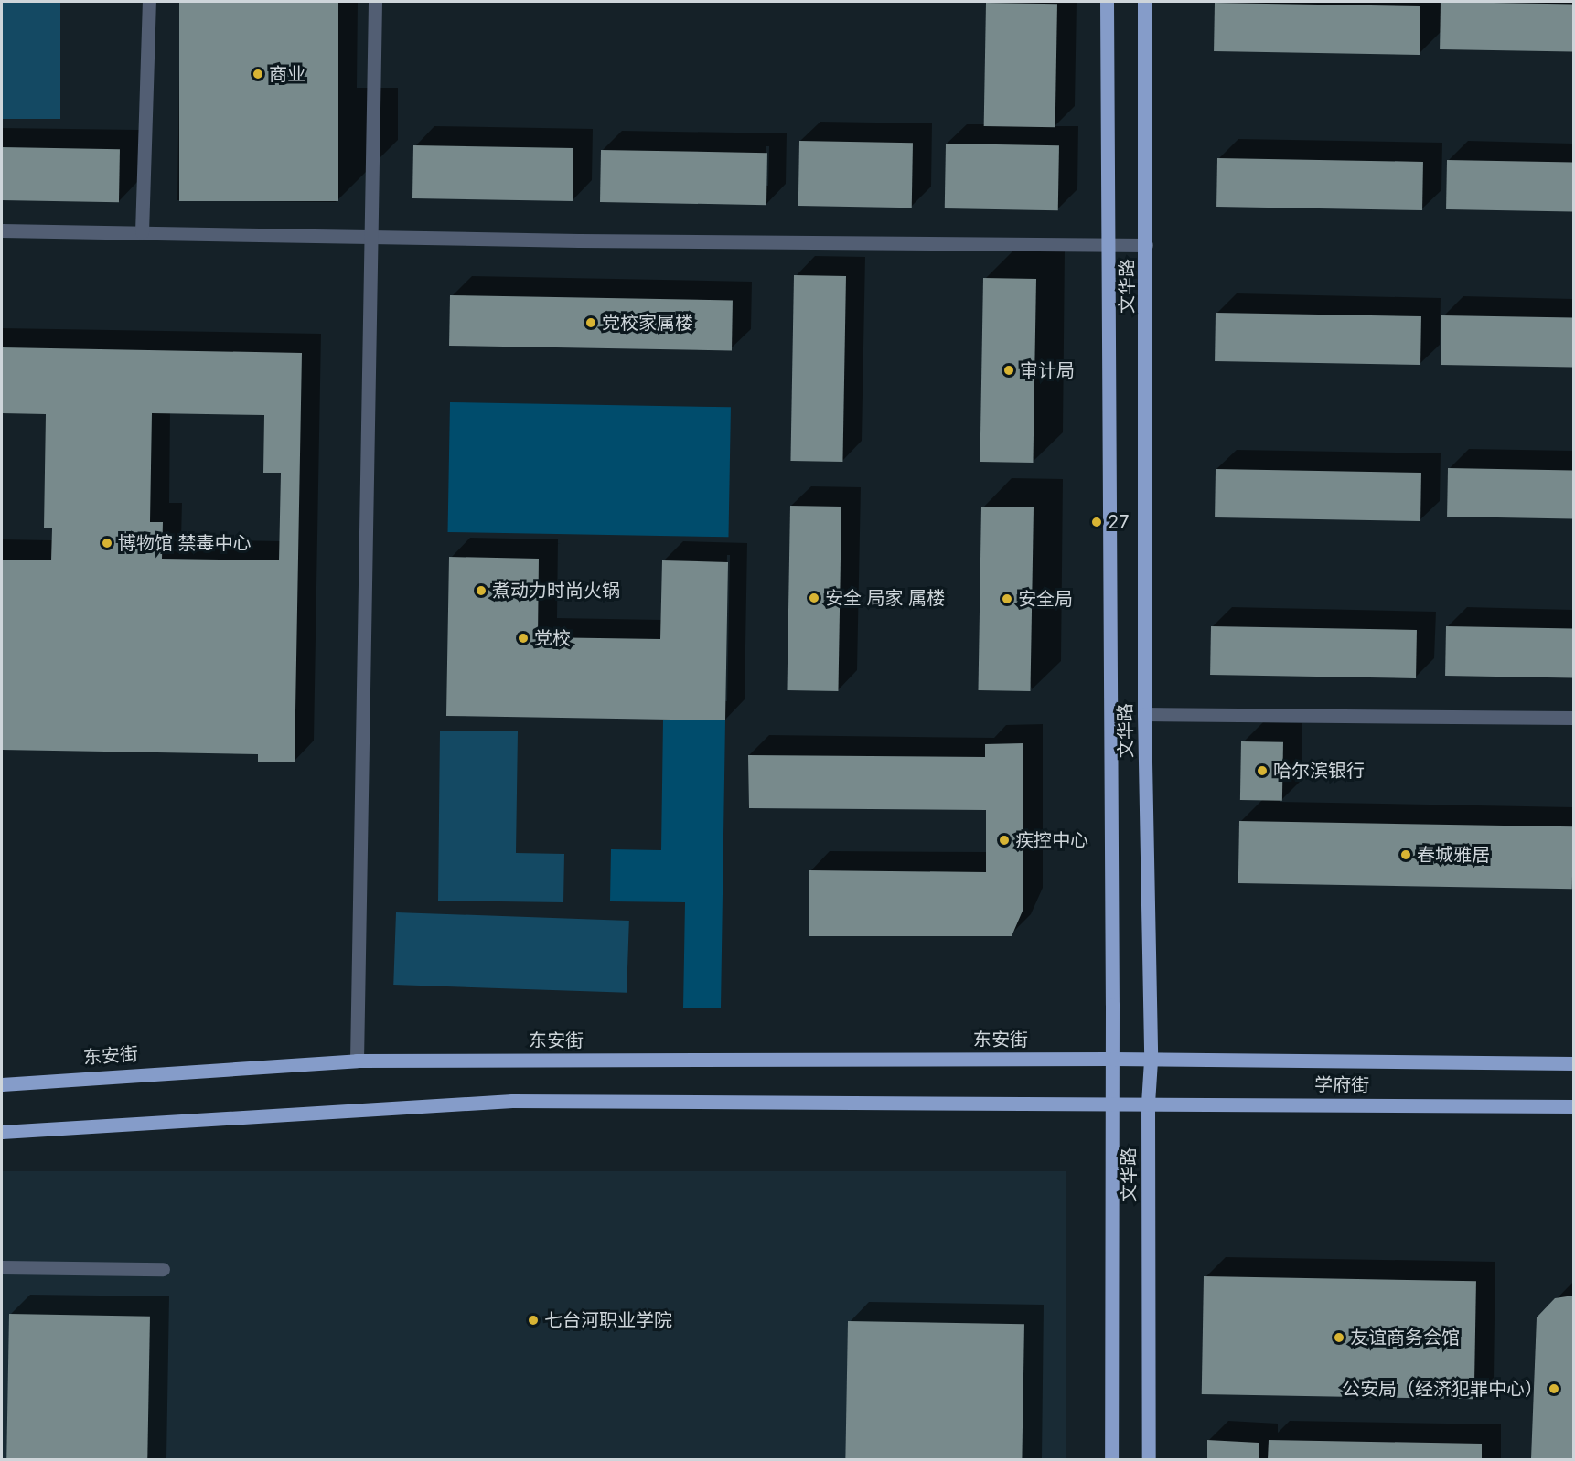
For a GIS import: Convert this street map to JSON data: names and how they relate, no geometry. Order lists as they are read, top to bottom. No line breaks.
{"streets":{"main road":["文华路","东安街","学府街"]},"crossings":[["文华路","东安街"],["文华路","学府街"],["东安街","学府街"]],"places":["商业","党校家属楼","审计局","27","博物馆 禁毒中心","煮动力时尚火锅","安全 局家 属楼","安全局","党校","哈尔滨银行","疾控中心","春城雅居","七台河职业学院","友谊商务会馆","公安局（经济犯罪中心）"]}
